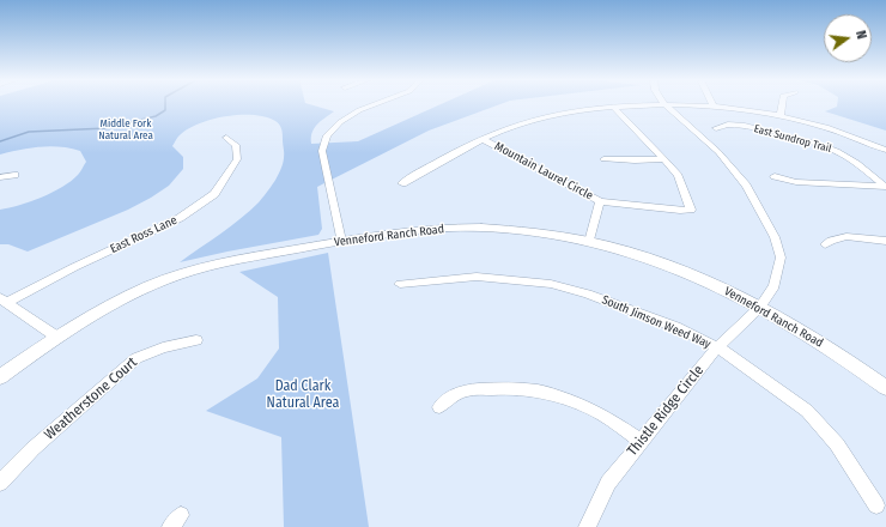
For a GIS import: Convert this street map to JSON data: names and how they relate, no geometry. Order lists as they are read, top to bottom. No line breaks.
{"streets":{"street":["East Sundrop Trail","Mountain Laurel Circle","East Ross Lane","Venneford Ranch Road","South Jimson Weed Way","Weatherstone Court","Thistle Ridge Circle"]},"crossings":[["Venneford Ranch Road","Thistle Ridge Circle"],["South Jimson Weed Way","Thistle Ridge Circle"]],"parks":["Middle Fork Natural Area","Dad Clark Natural Area"],"north":"right"}
